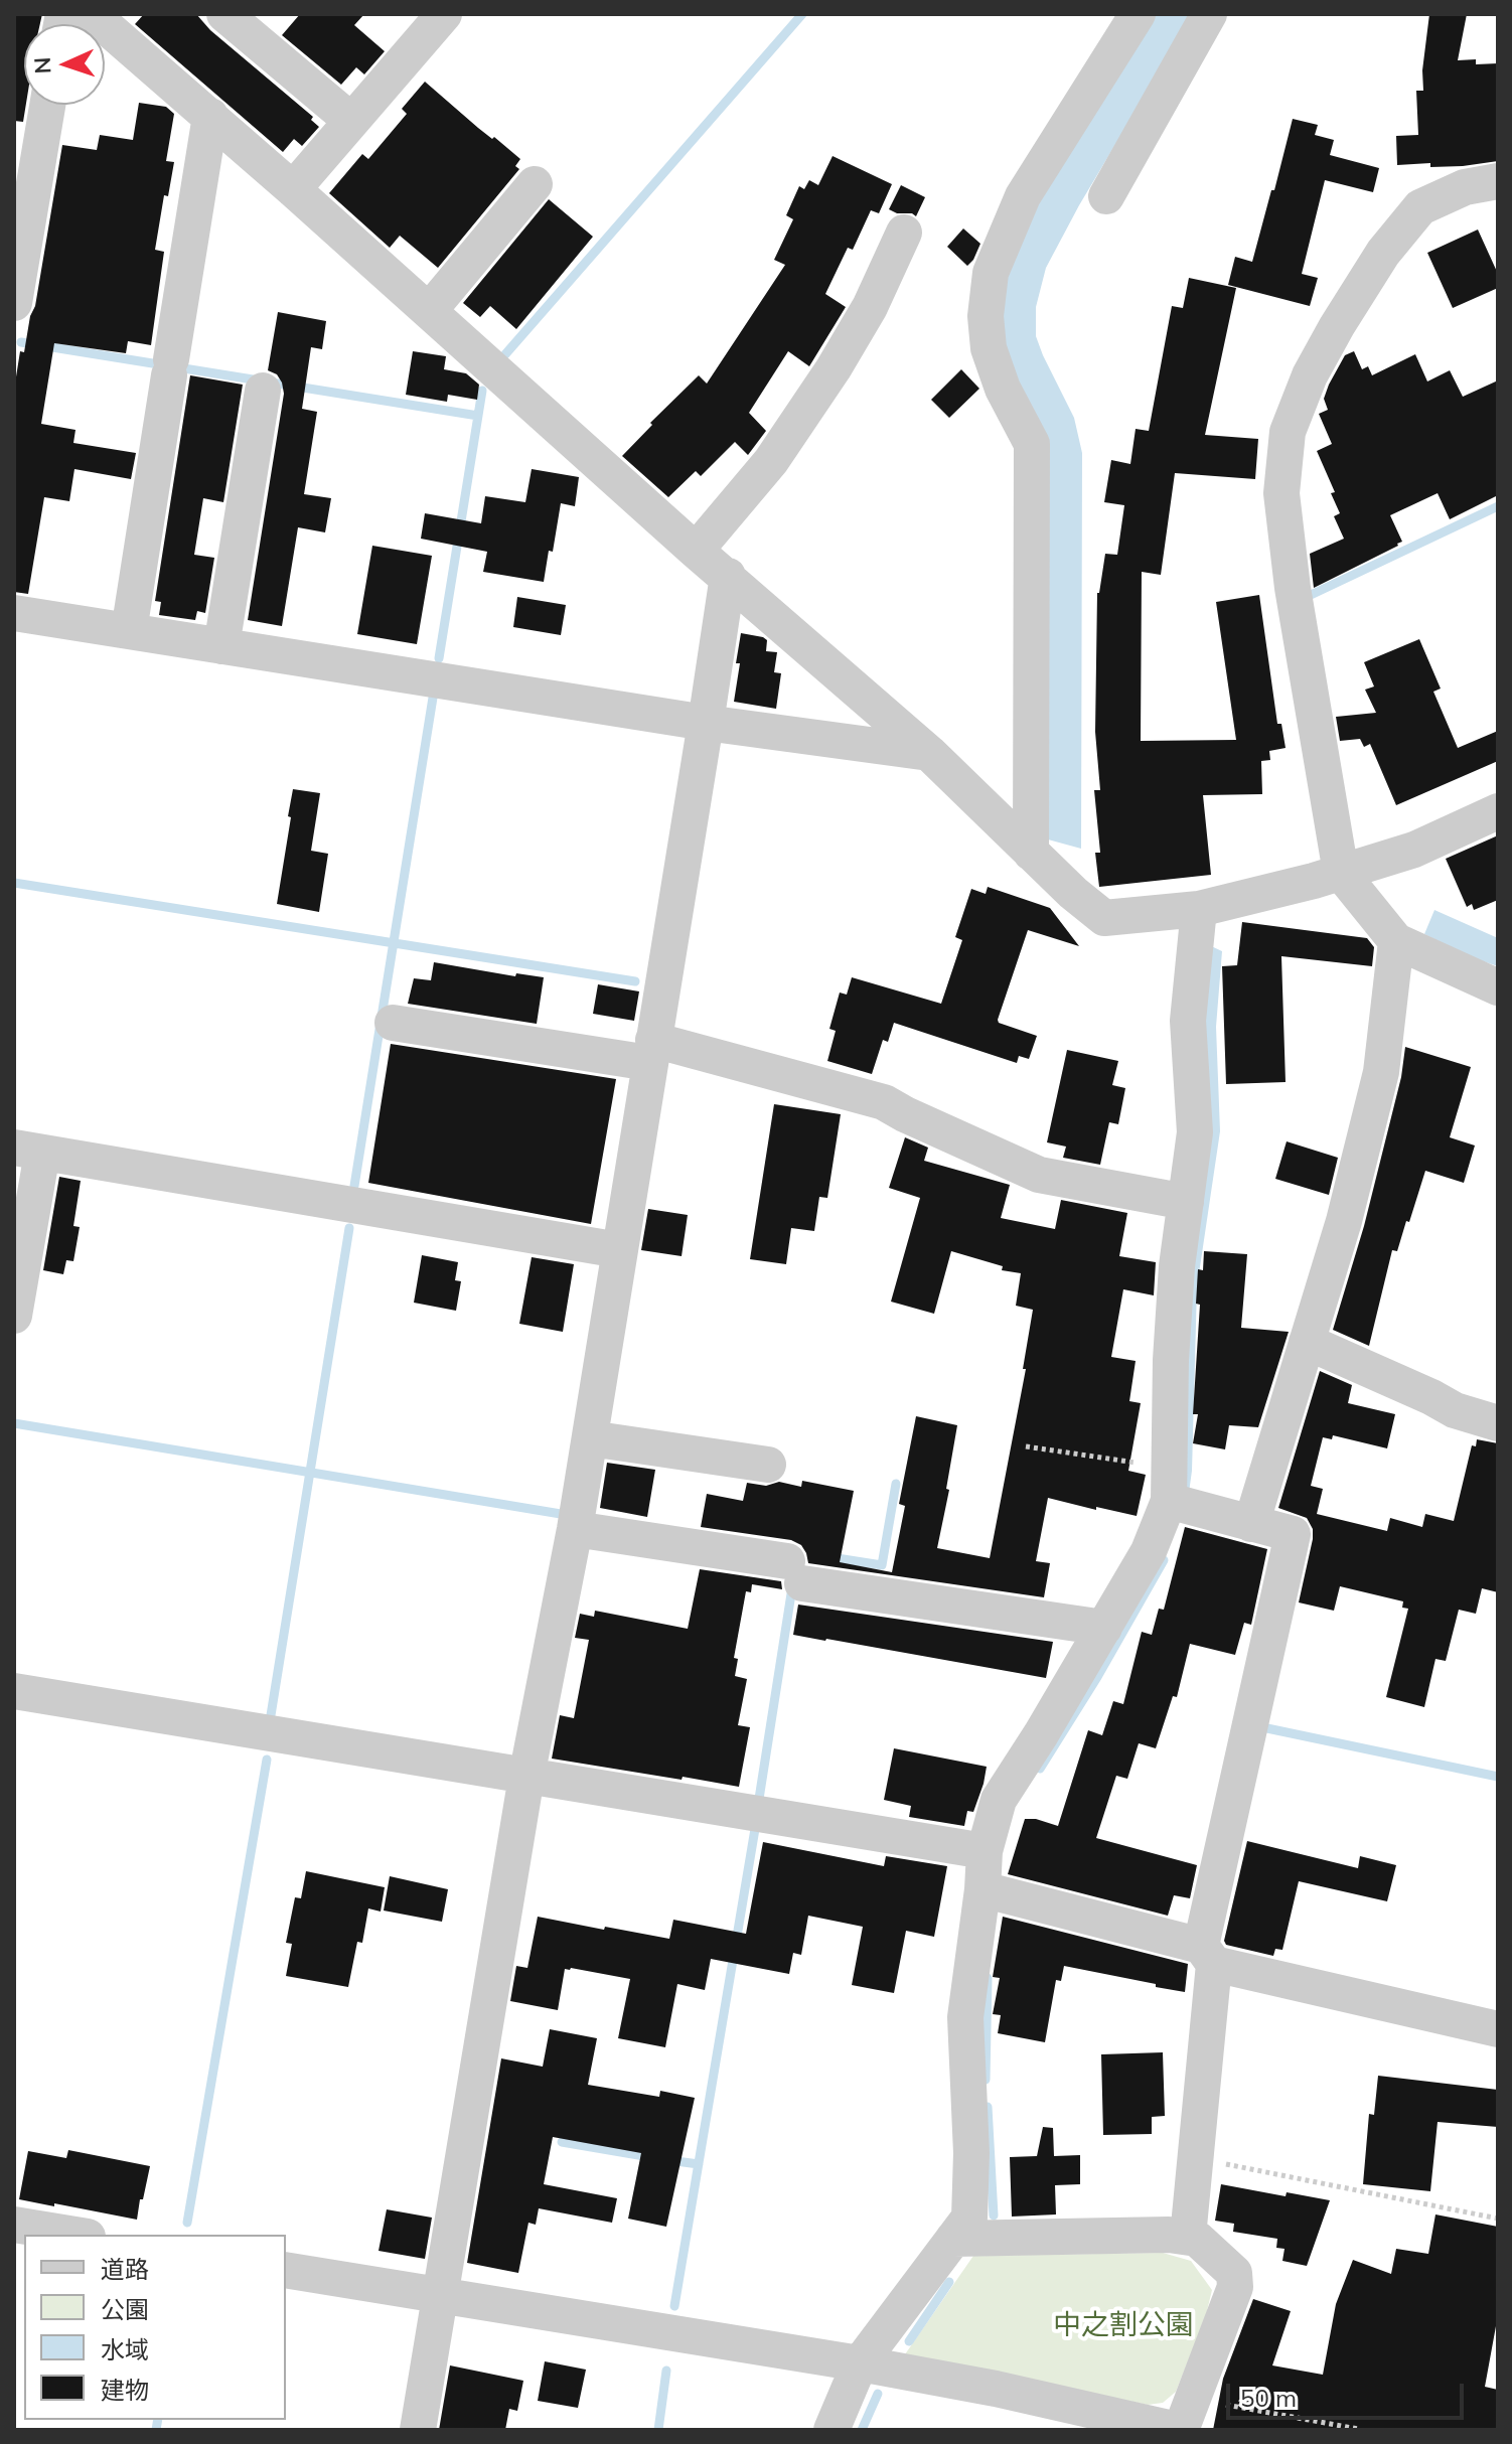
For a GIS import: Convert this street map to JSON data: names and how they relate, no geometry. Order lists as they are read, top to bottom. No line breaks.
{"parks":["中之割公園"],"legend":["道路","公園","水域","建物"],"scale_bar":"50 m","north":"left"}
